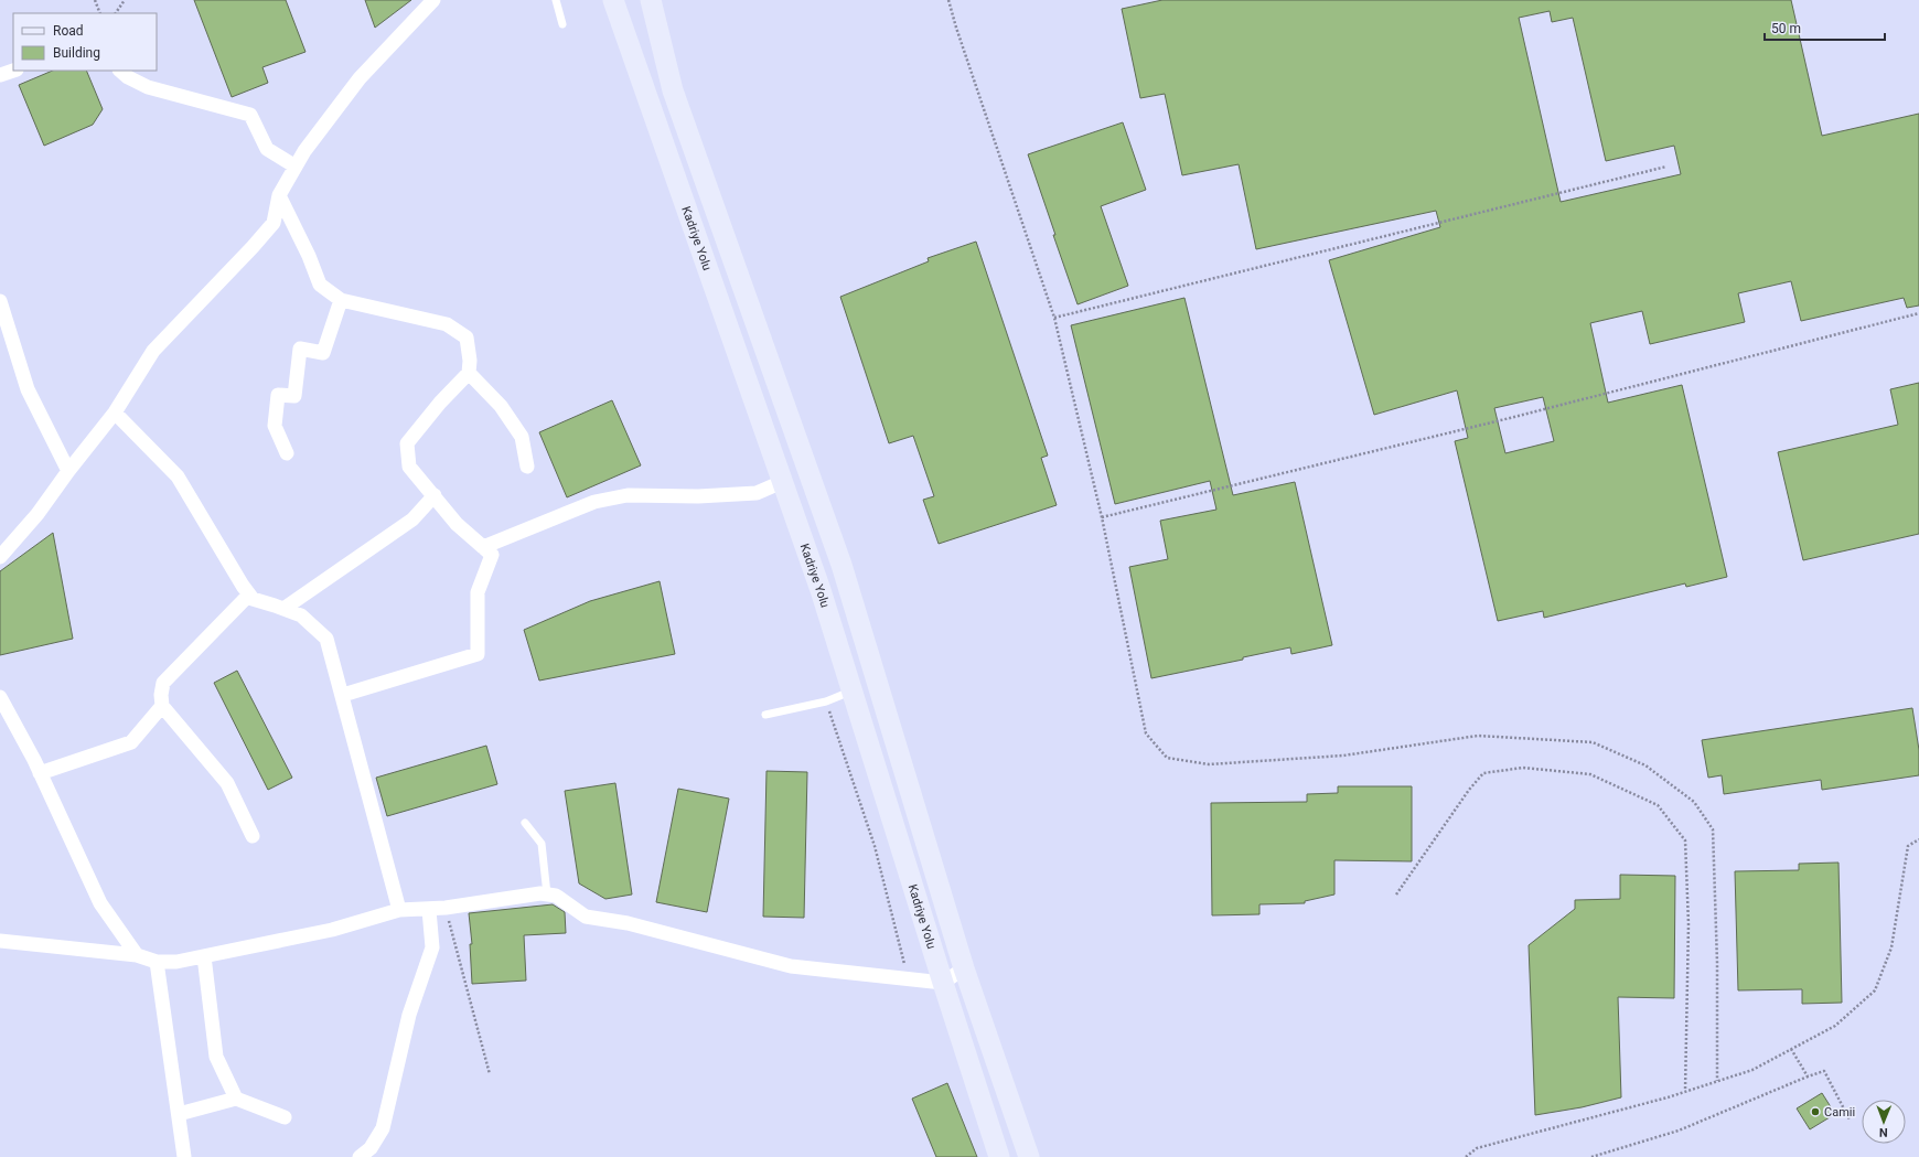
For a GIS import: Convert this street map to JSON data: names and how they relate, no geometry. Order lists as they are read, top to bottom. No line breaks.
{"streets":{"main road":["Kadriye Yolu"]},"places":["Camii"],"legend":["Road","Building"],"scale_bar":"50 m","north":"bottom"}
